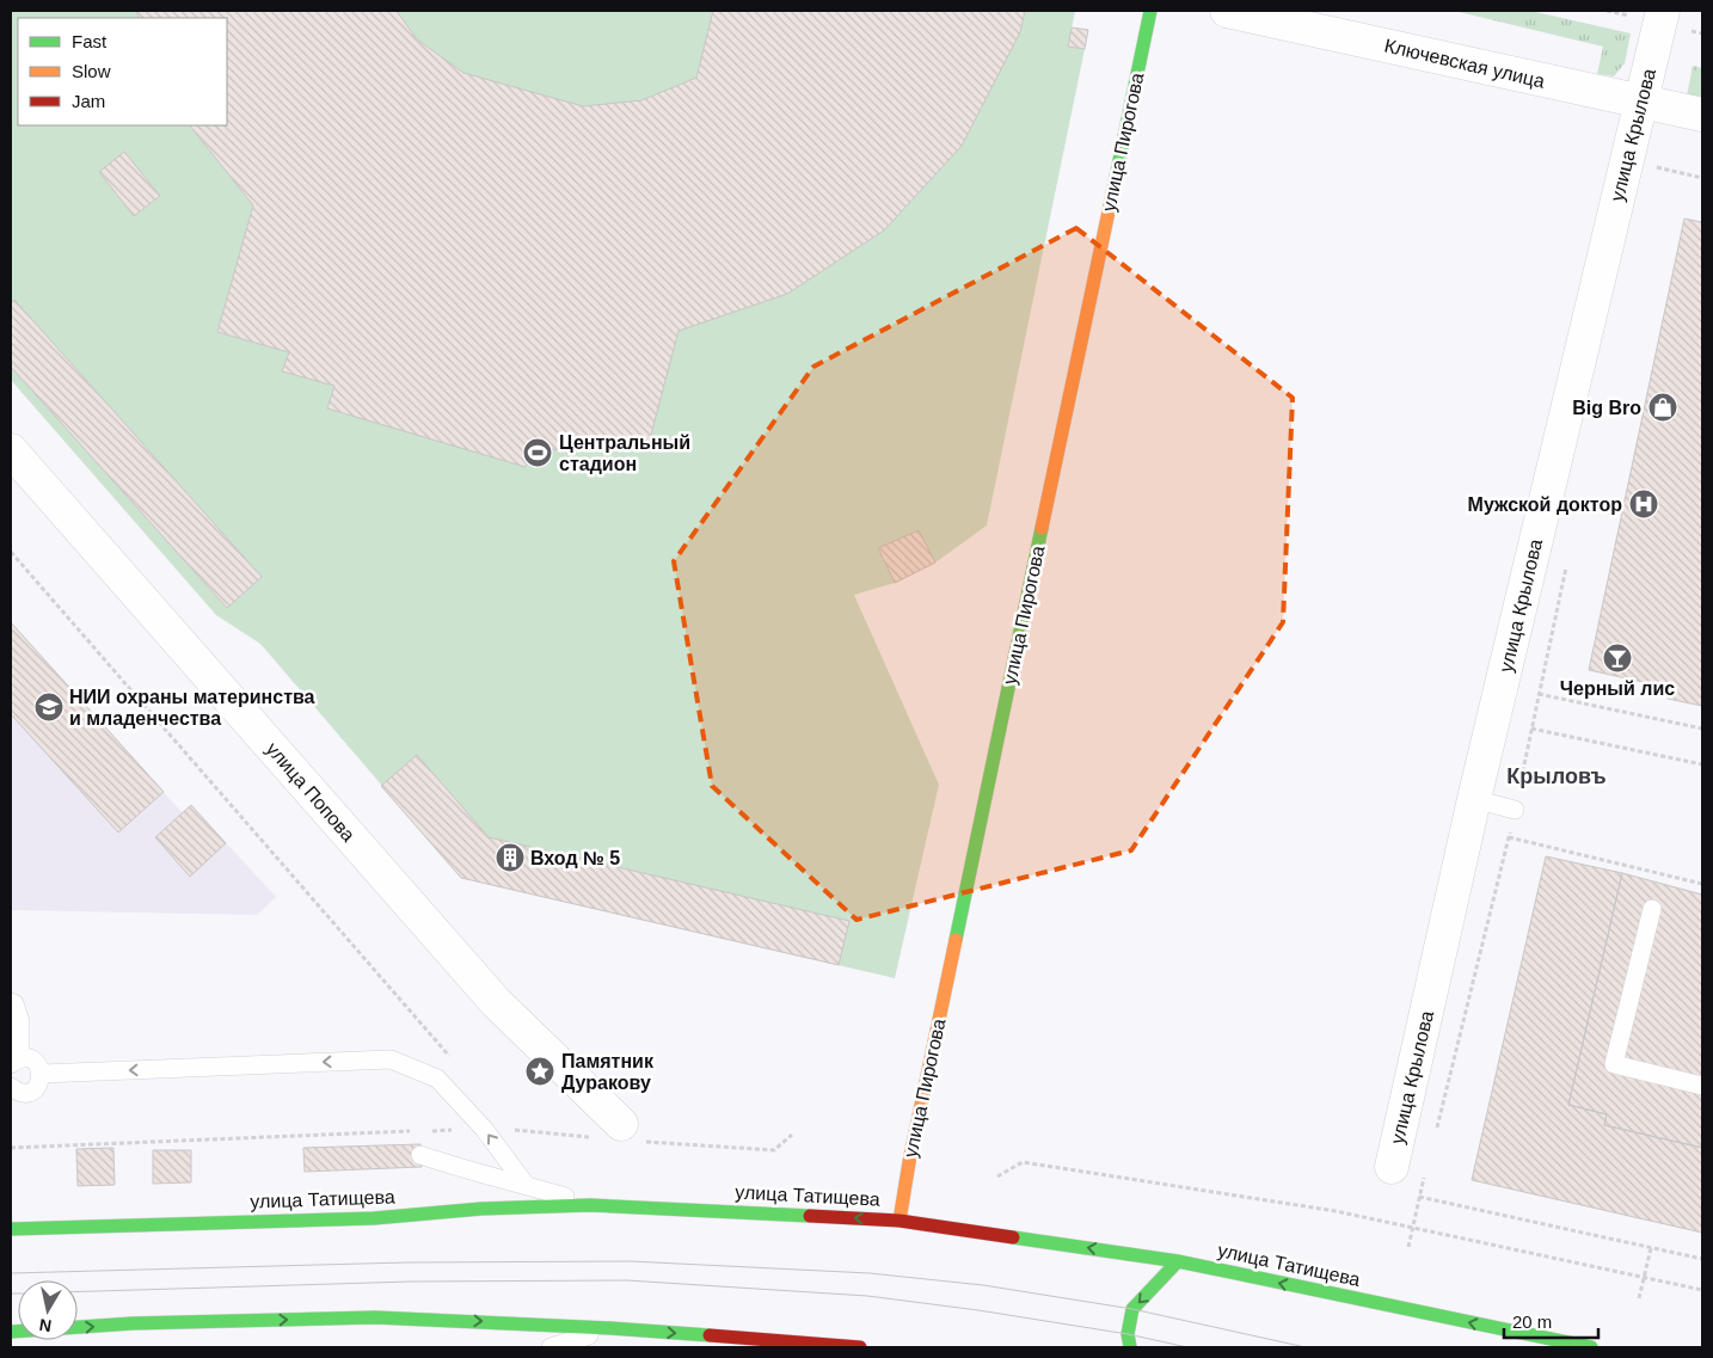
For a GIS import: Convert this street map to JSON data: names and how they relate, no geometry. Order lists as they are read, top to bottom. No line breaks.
{"streets":{"main road":["улица Пирогова","улица Татищева"],"street":["Ключевская улица","улица Крылова","улица Попова"]},"crossings":[["Ключевская улица","улица Крылова"],["улица Пирогова","улица Татищева"]],"one_way":["улица Татищева"],"districts":["Крыловъ"],"places":{"shop":["Big Bro"],"sports":["Центральный стадион"],"hospital":["Мужской доктор"],"bar":["Черный лис"],"school or university":["НИИ охраны материнства и младенчества"],"building":["Вход № 5"],"place":["Памятник Дуракову"]},"legend":["Fast","Slow","Jam"],"scale_bar":"20 m","north":"bottom"}
